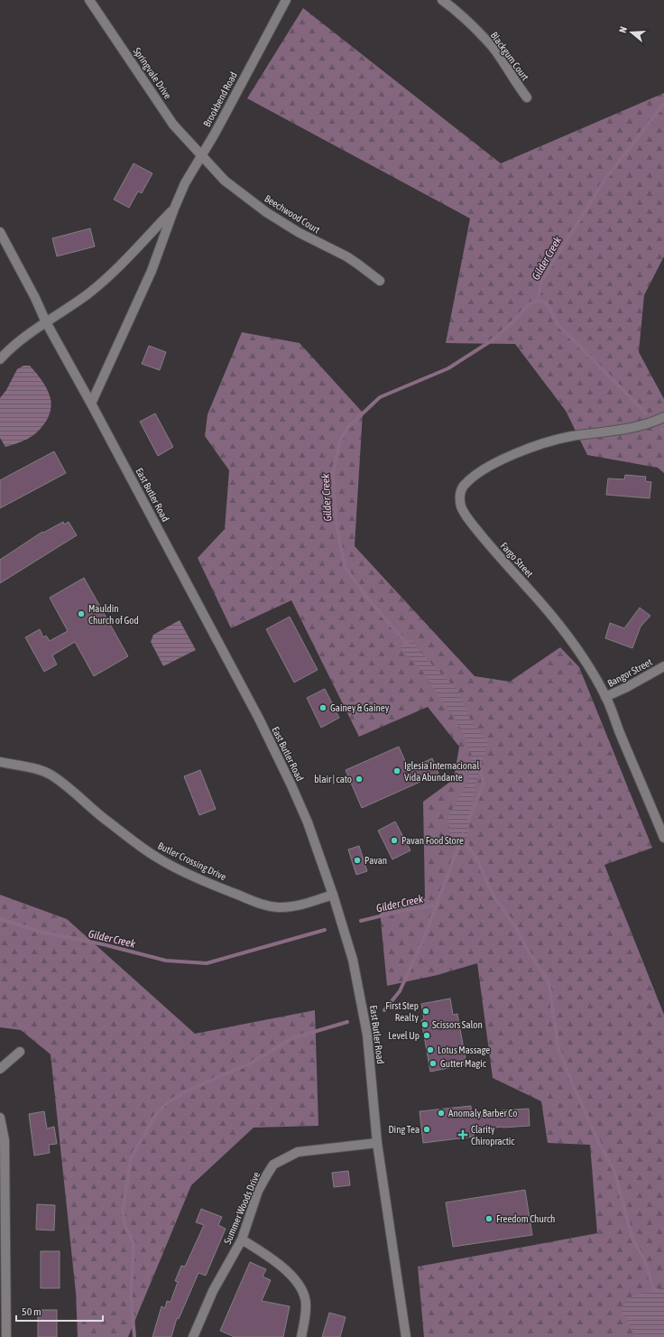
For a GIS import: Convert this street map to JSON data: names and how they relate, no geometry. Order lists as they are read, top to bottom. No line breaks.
{"streets":{"street":["Blackgum Court","Springvale Drive","Brookbend Road","Beechwood Court","East Butler Road","Fargo Street","Bangor Street","Butler Crossing Drive","Summer Woods Drive"]},"crossings":[["Springvale Drive","Brookbend Road"],["Springvale Drive","Beechwood Court"],["Brookbend Road","Beechwood Court"],["Brookbend Road","East Butler Road"],["East Butler Road","Butler Crossing Drive"],["East Butler Road","Summer Woods Drive"],["Fargo Street","Bangor Street"]],"water":["Gilder Creek"],"places":{"other":["Mauldin Church of God","Gainey & Gainey","Iglesia Internacional Vida Abundante","blair | cato","Pavan Food Store","Pavan","First Step Realty","Scissors Salon","Level Up","Lotus Massage","Gutter Magic","Anomaly Barber Co","Ding Tea","Freedom Church"],"health":["Clarity Chiropractic"]},"scale_bar":"50 m","north":"left"}
